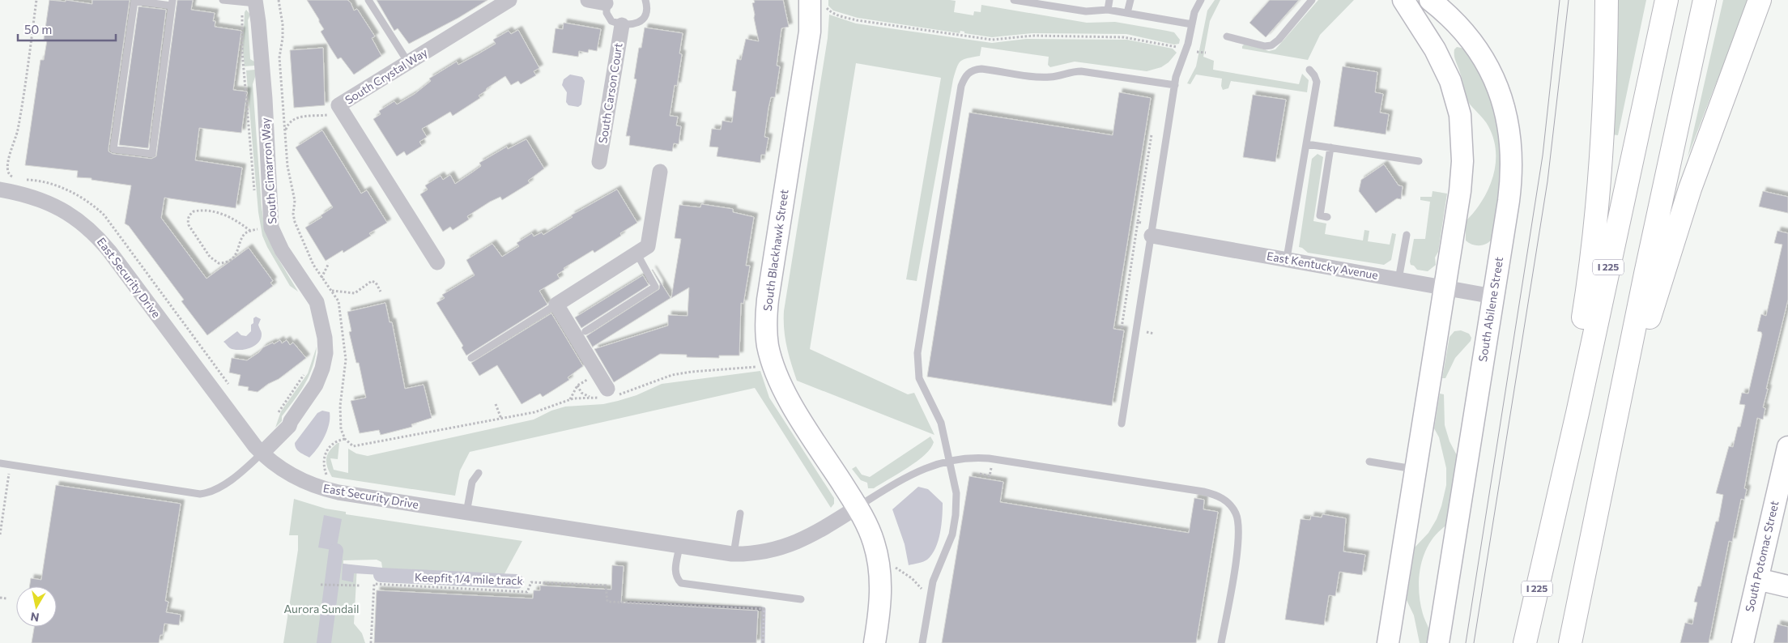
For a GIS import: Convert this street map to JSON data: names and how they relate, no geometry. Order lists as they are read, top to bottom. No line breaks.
{"streets":{"highway":["I 225"],"main road":["South Blackhawk Street","South Abilene Street","South Potomac Street"],"street":["South Crystal Way","South Carson Court","South Cimarron Way","East Kentucky Avenue","East Security Drive"],"path":["Keepfit 1/4 mile track"]},"crossings":[["South Cimarron Way","East Security Drive"],["South Blackhawk Street","East Security Drive"],["East Kentucky Avenue","South Abilene Street"]],"parks":["Aurora Sundail"],"scale_bar":"50 m","north":"bottom"}
